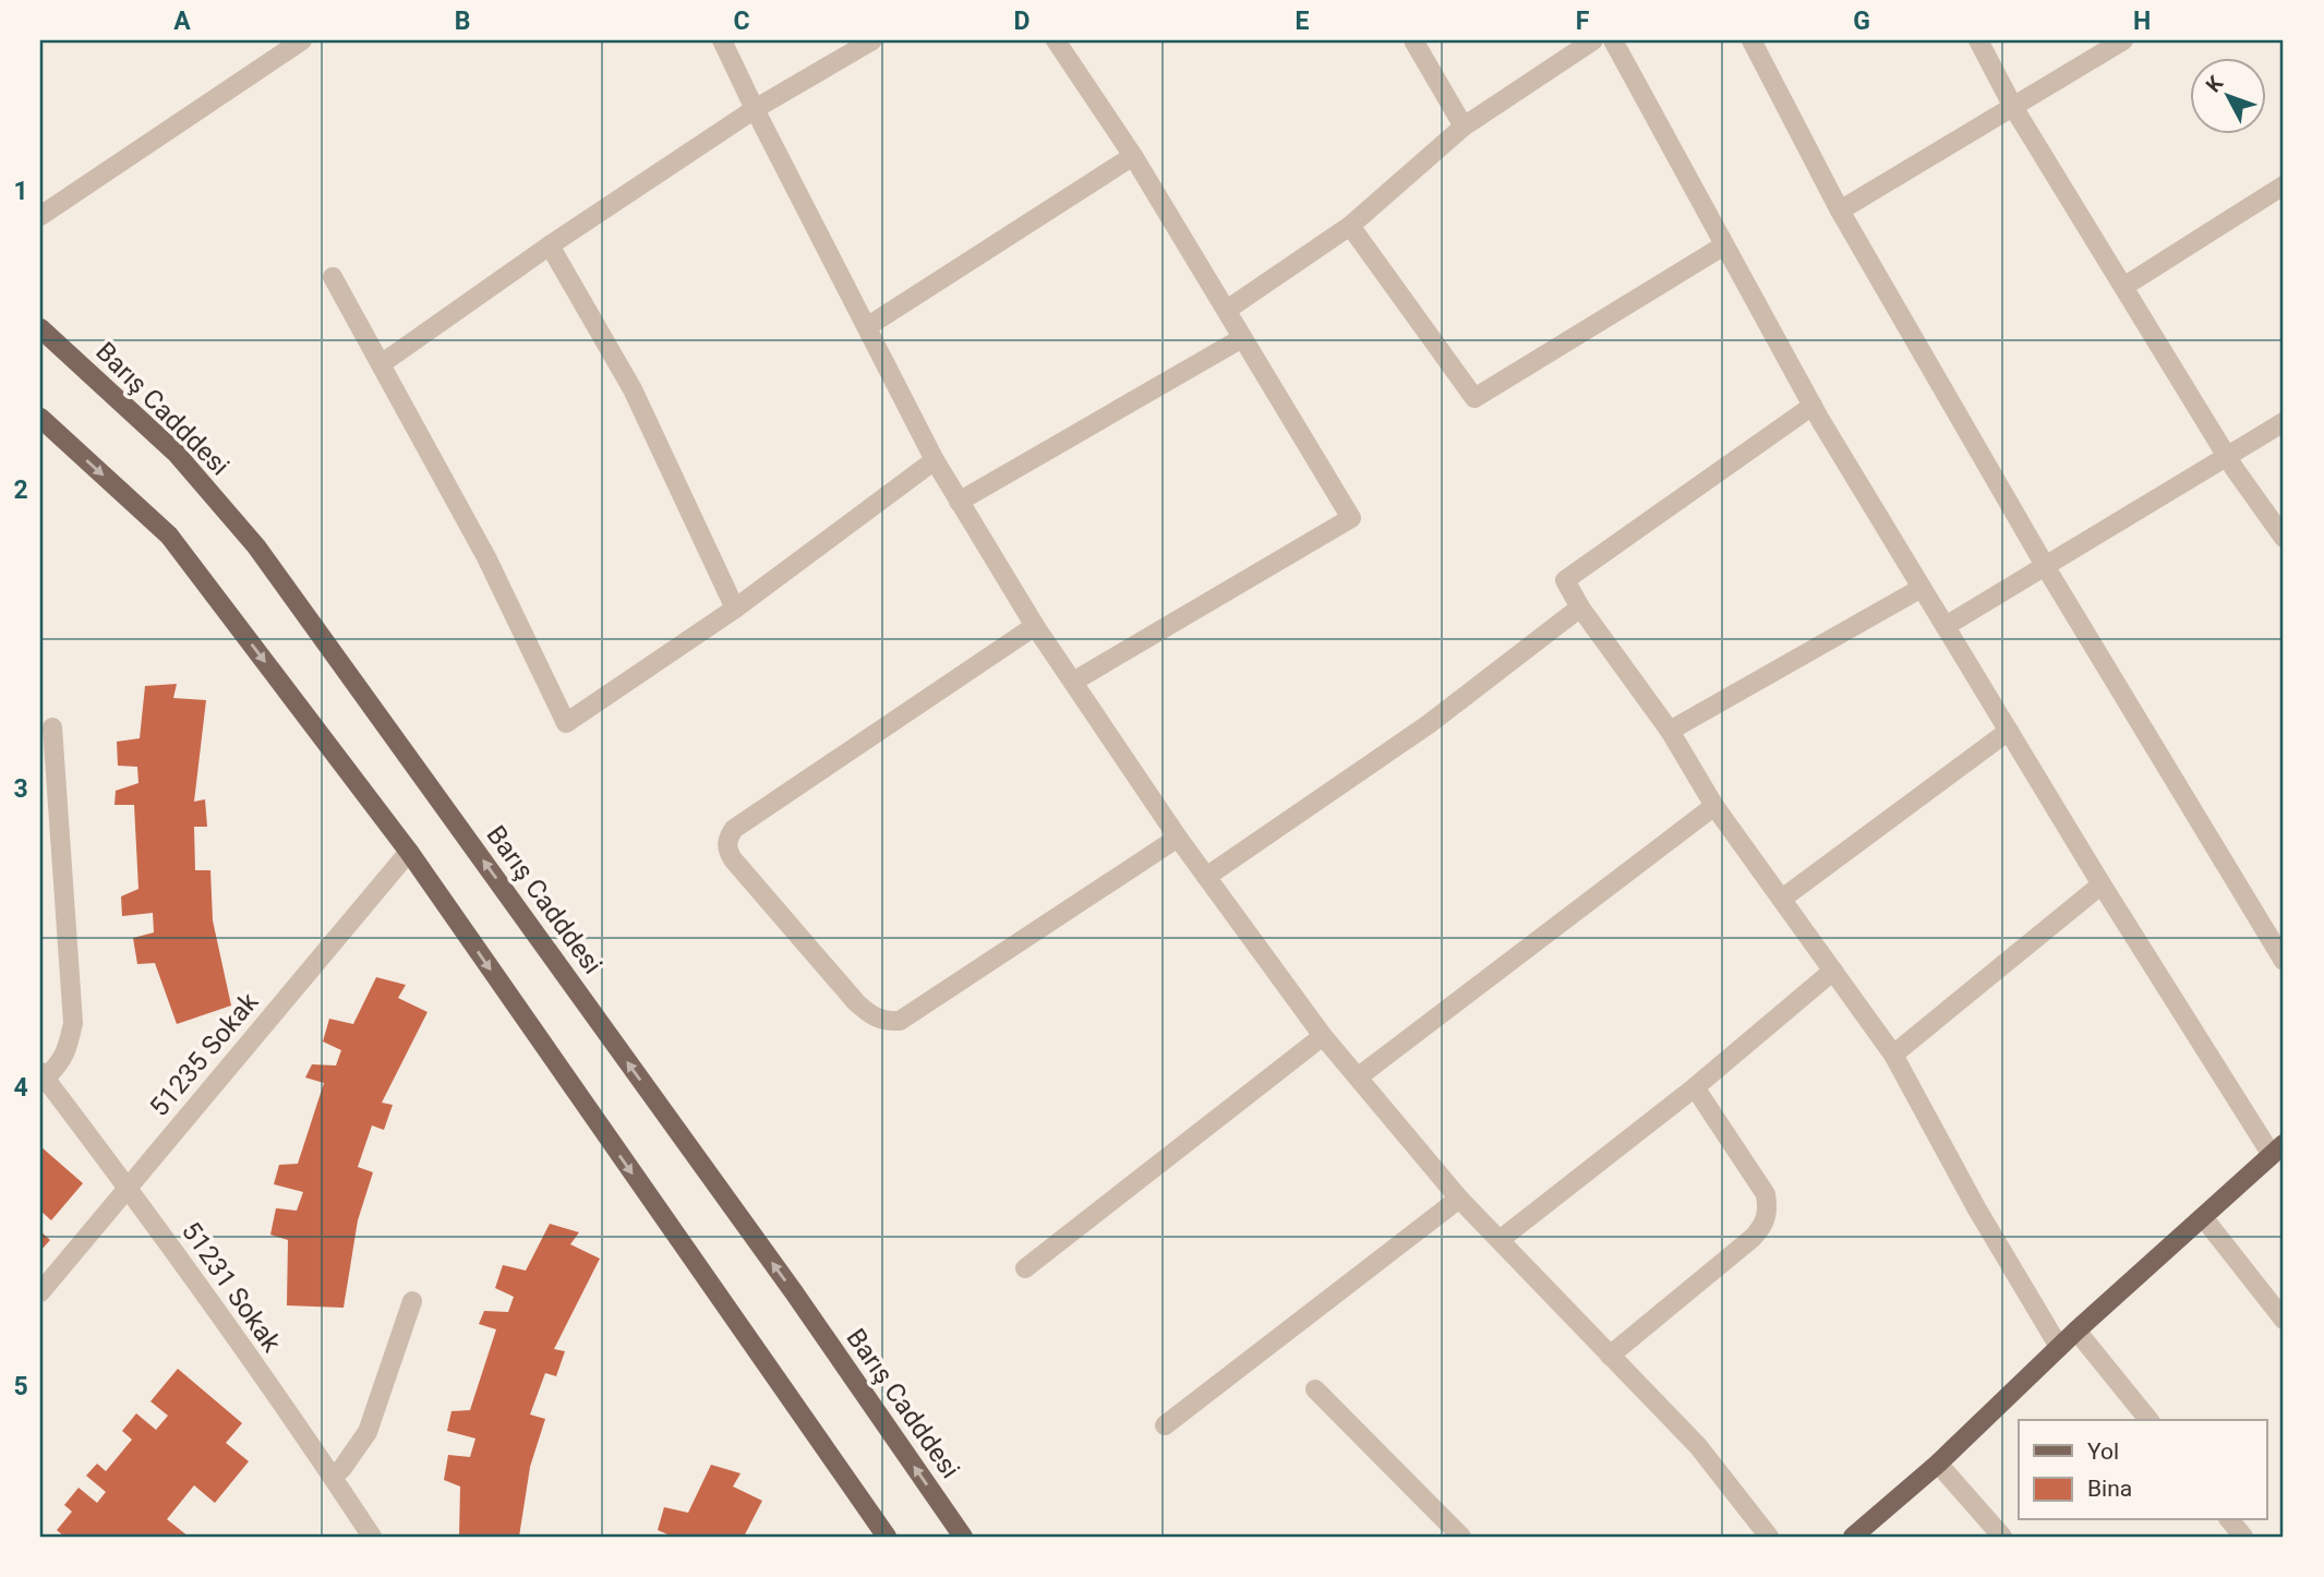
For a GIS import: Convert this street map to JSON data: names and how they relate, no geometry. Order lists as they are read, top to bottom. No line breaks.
{"streets":{"main road":["Barış Cadddesi"],"street":["51235 Sokak","51231 Sokak"]},"crossings":[["51235 Sokak","51231 Sokak"]],"legend":["Yol","Bina"],"north":"top left","grid":{"columns":["A","B","C","D","E","F","G","H"],"rows":["1","2","3","4","5"]}}
